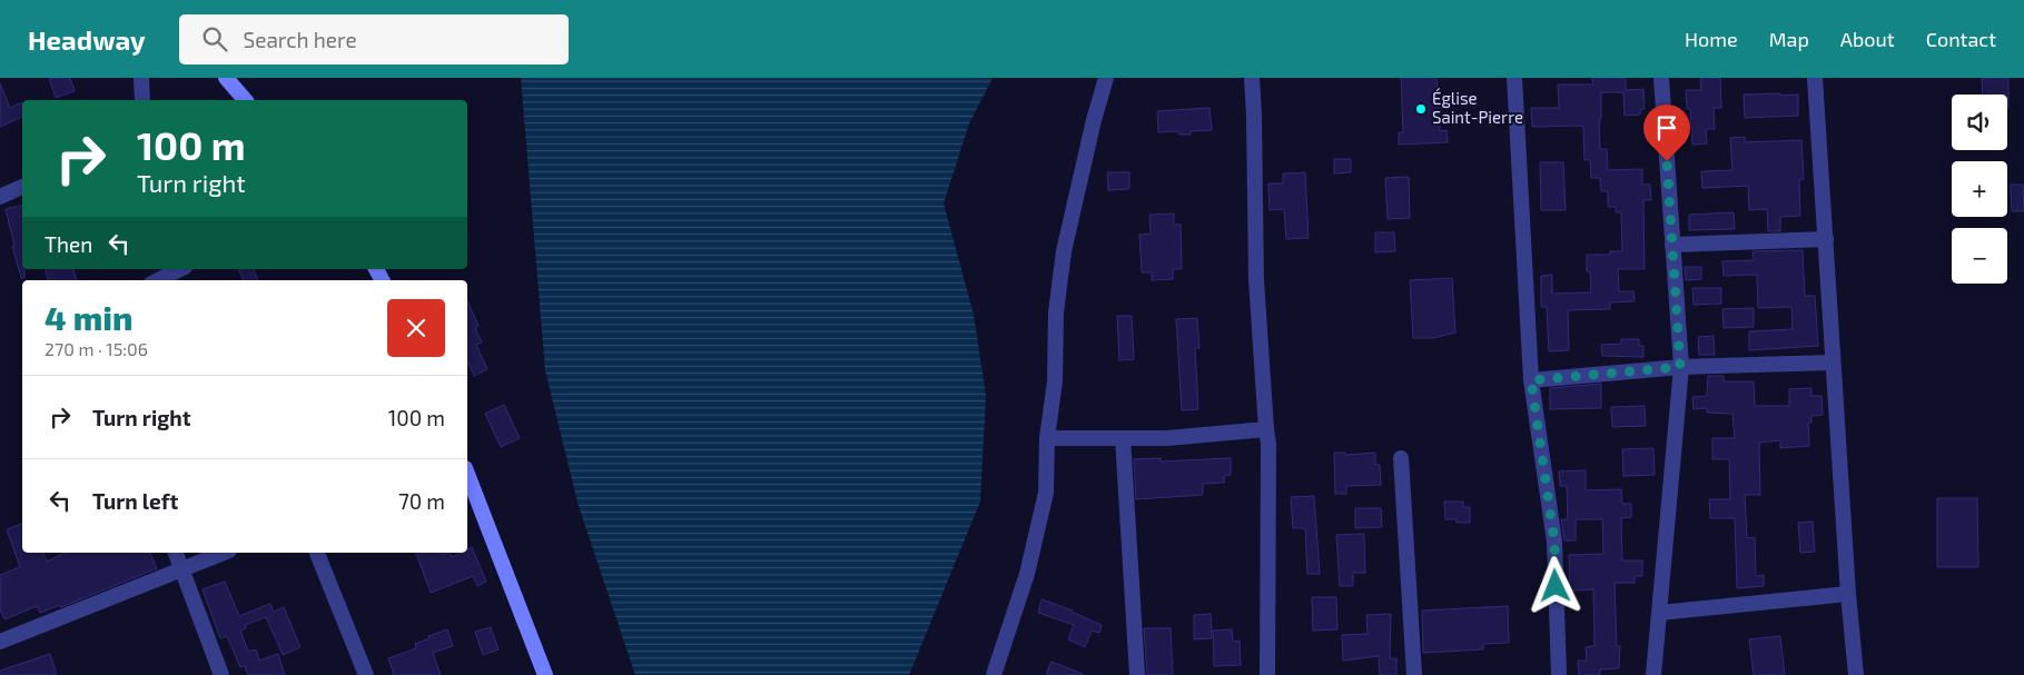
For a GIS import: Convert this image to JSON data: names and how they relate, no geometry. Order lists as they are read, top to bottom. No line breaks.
{"places":["Église Saint-Pierre"],"page":{"header":"Headway","search":"Search here","nav":["Home","Map","About","Contact"],"map_buttons":["+","−"],"turn":["100 m","Turn right"],"then":"Then","heading":["4 min","270 m · 15:06"],"list":[{"name":"Turn right","value":"100 m"},{"name":"Turn left","value":"70 m"}]}}
